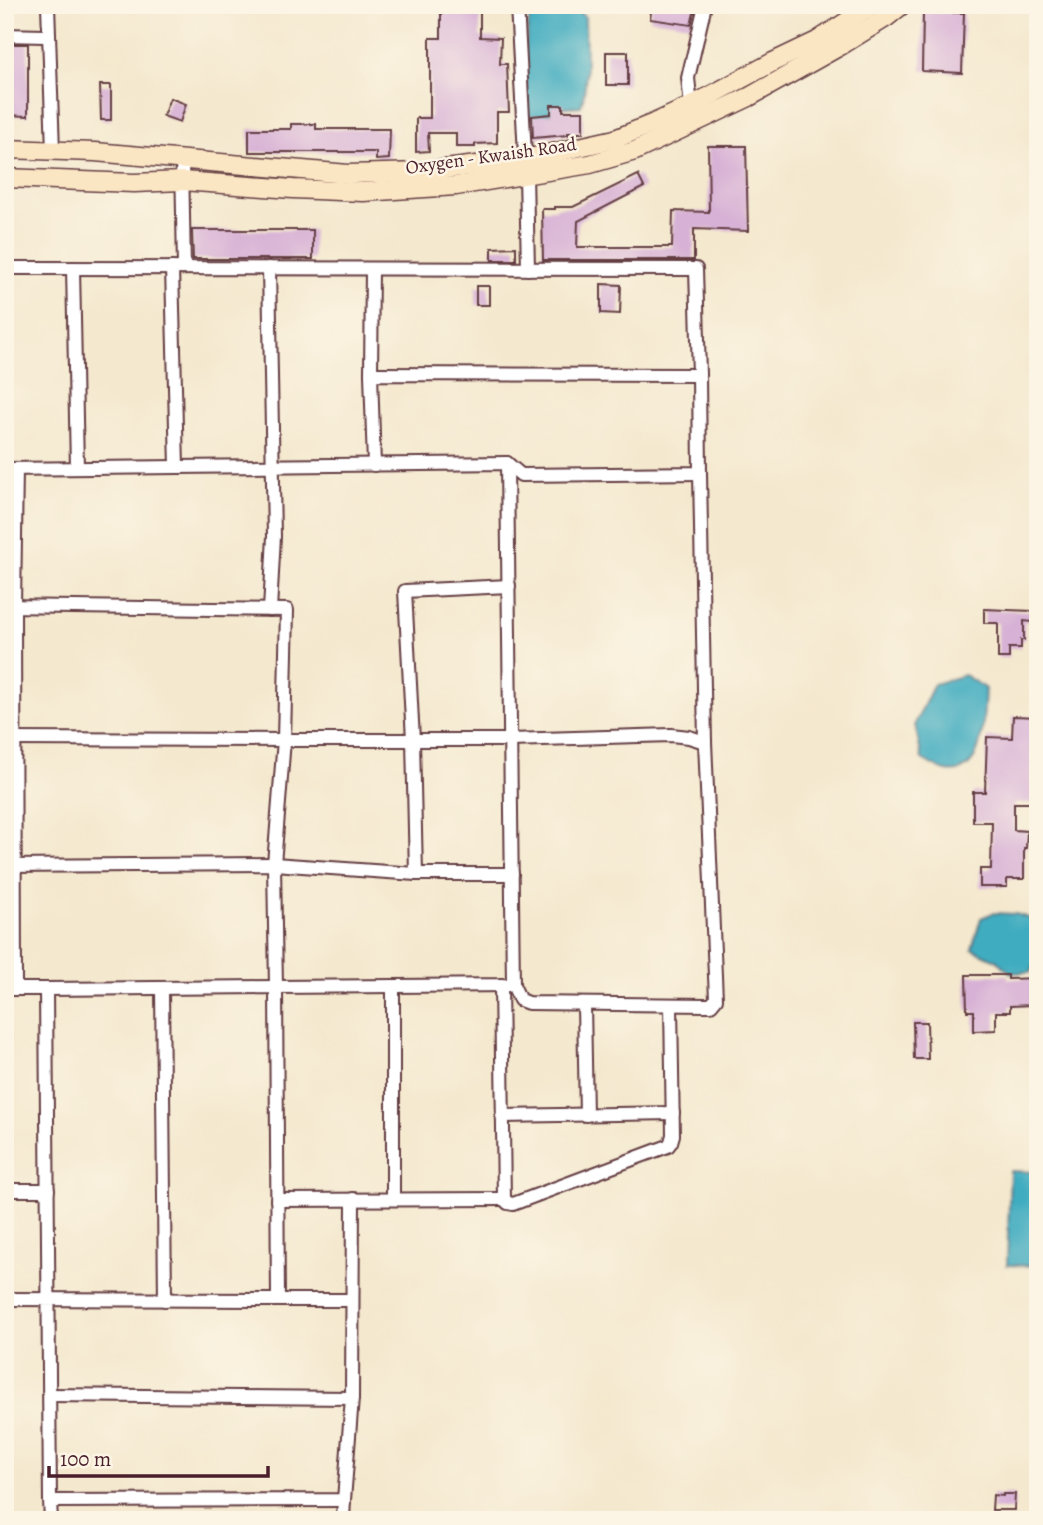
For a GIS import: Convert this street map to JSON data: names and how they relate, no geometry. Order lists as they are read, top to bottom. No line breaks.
{"streets":{"main road":["Oxygen - Kwaish Road"]},"scale_bar":"100 m"}
